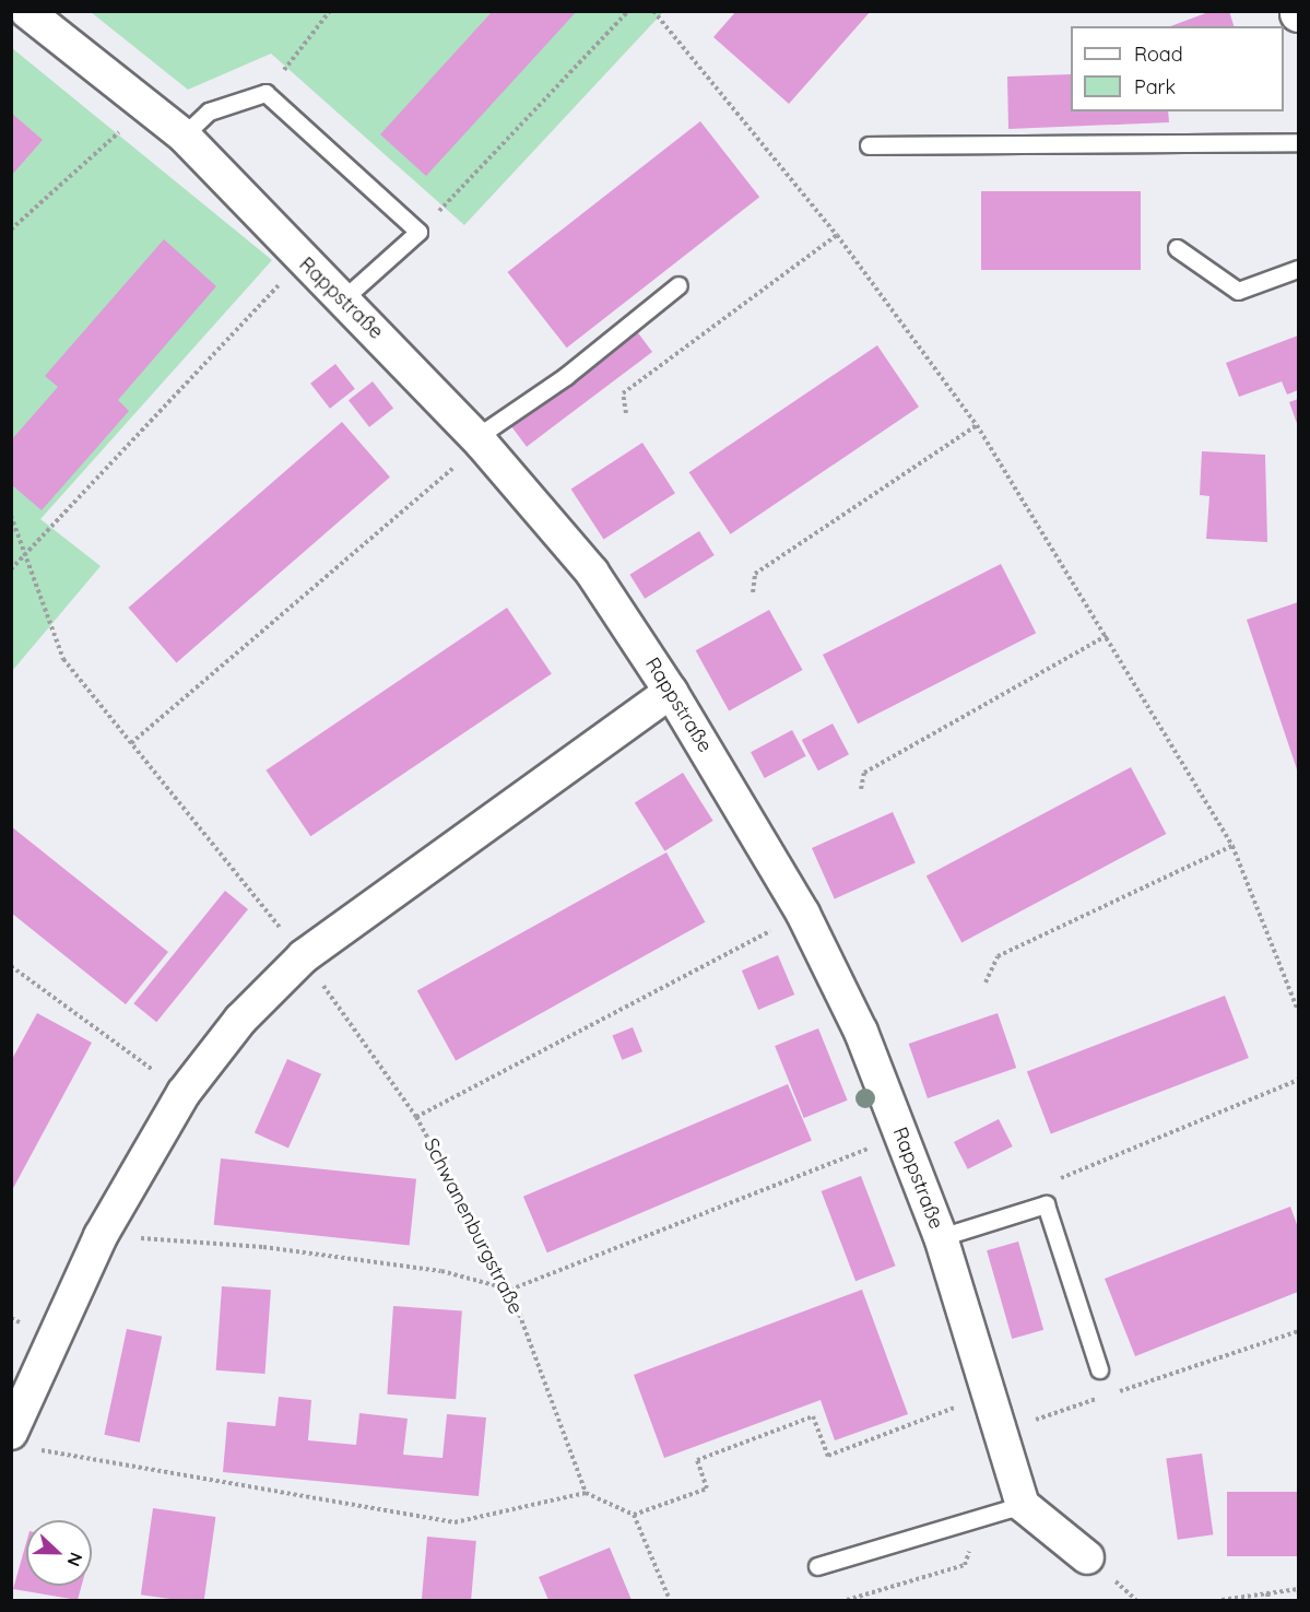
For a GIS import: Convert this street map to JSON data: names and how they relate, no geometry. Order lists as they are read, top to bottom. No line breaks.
{"streets":{"street":["Rappstraße"],"path":["Schwanenburgstraße"]},"legend":["Road","Park"],"north":"right"}
